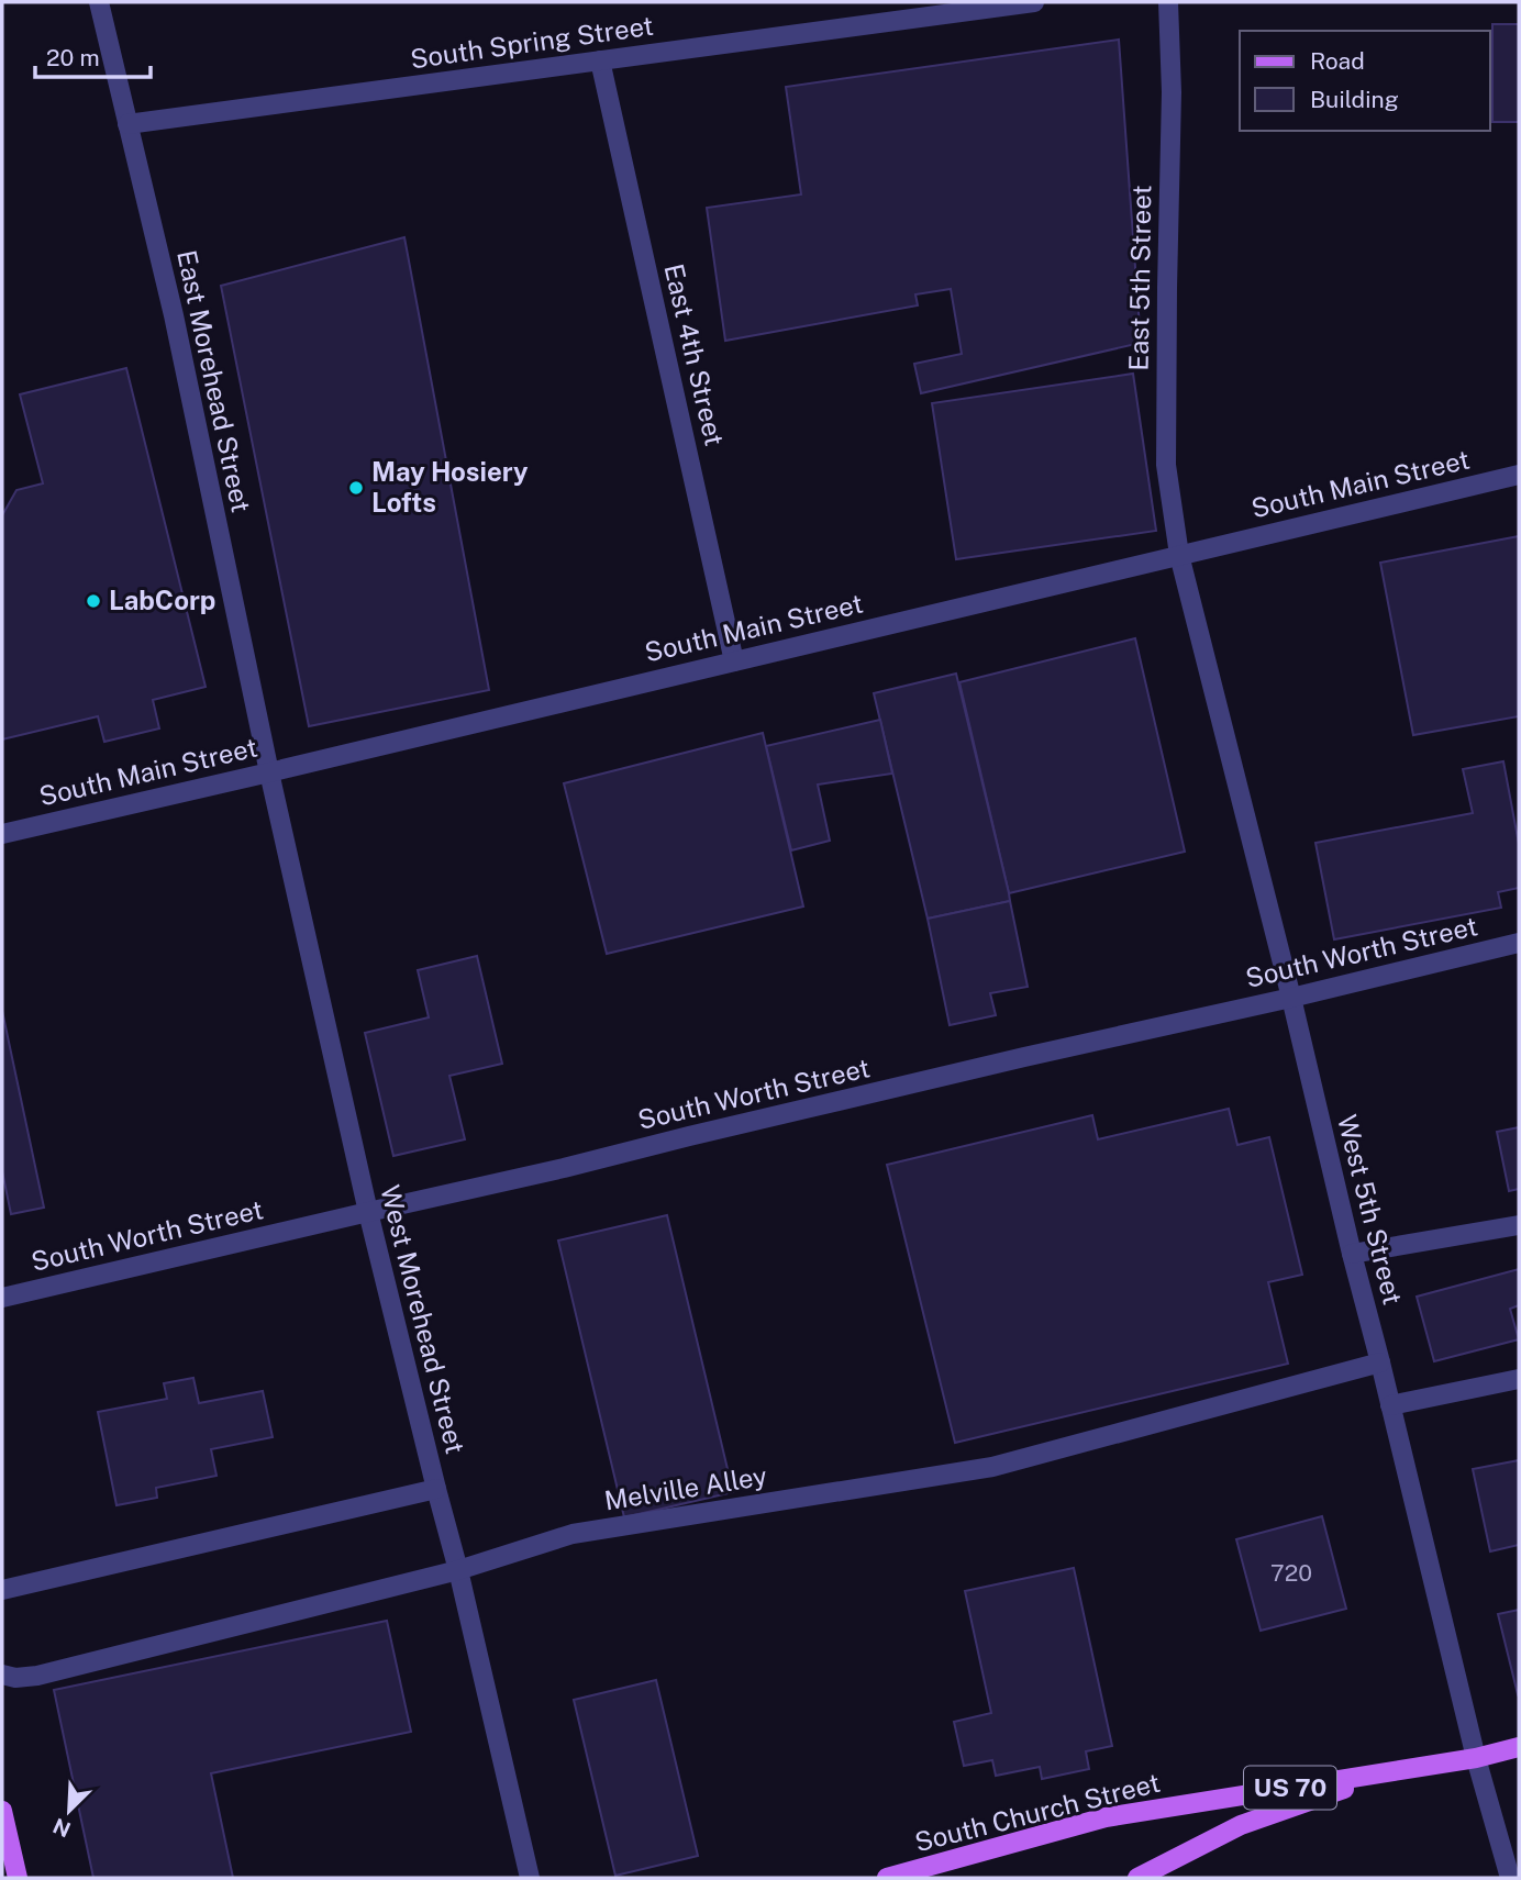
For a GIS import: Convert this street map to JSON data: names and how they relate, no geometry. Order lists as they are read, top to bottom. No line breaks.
{"streets":{"main road":["US 70","South Church Street"],"street":["South Spring Street","East 5th Street","East 4th Street","East Morehead Street","South Main Street","South Worth Street","West 5th Street","West Morehead Street","Melville Alley"]},"crossings":[["South Spring Street","East 4th Street"],["South Spring Street","East Morehead Street"],["East 5th Street","South Main Street"],["East 5th Street","West 5th Street"],["East 4th Street","South Main Street"],["East Morehead Street","South Main Street"],["East Morehead Street","West Morehead Street"],["South Main Street","West 5th Street"],["South Main Street","West Morehead Street"],["South Worth Street","West 5th Street"],["South Worth Street","West Morehead Street"],["West 5th Street","Melville Alley"],["West 5th Street","US 70"],["West 5th Street","South Church Street"],["West Morehead Street","Melville Alley"],["US 70","South Church Street"]],"places":["May Hosiery Lofts","LabCorp"],"house_numbers":["720"],"legend":["Road","Building"],"scale_bar":"20 m","north":"bottom left"}
